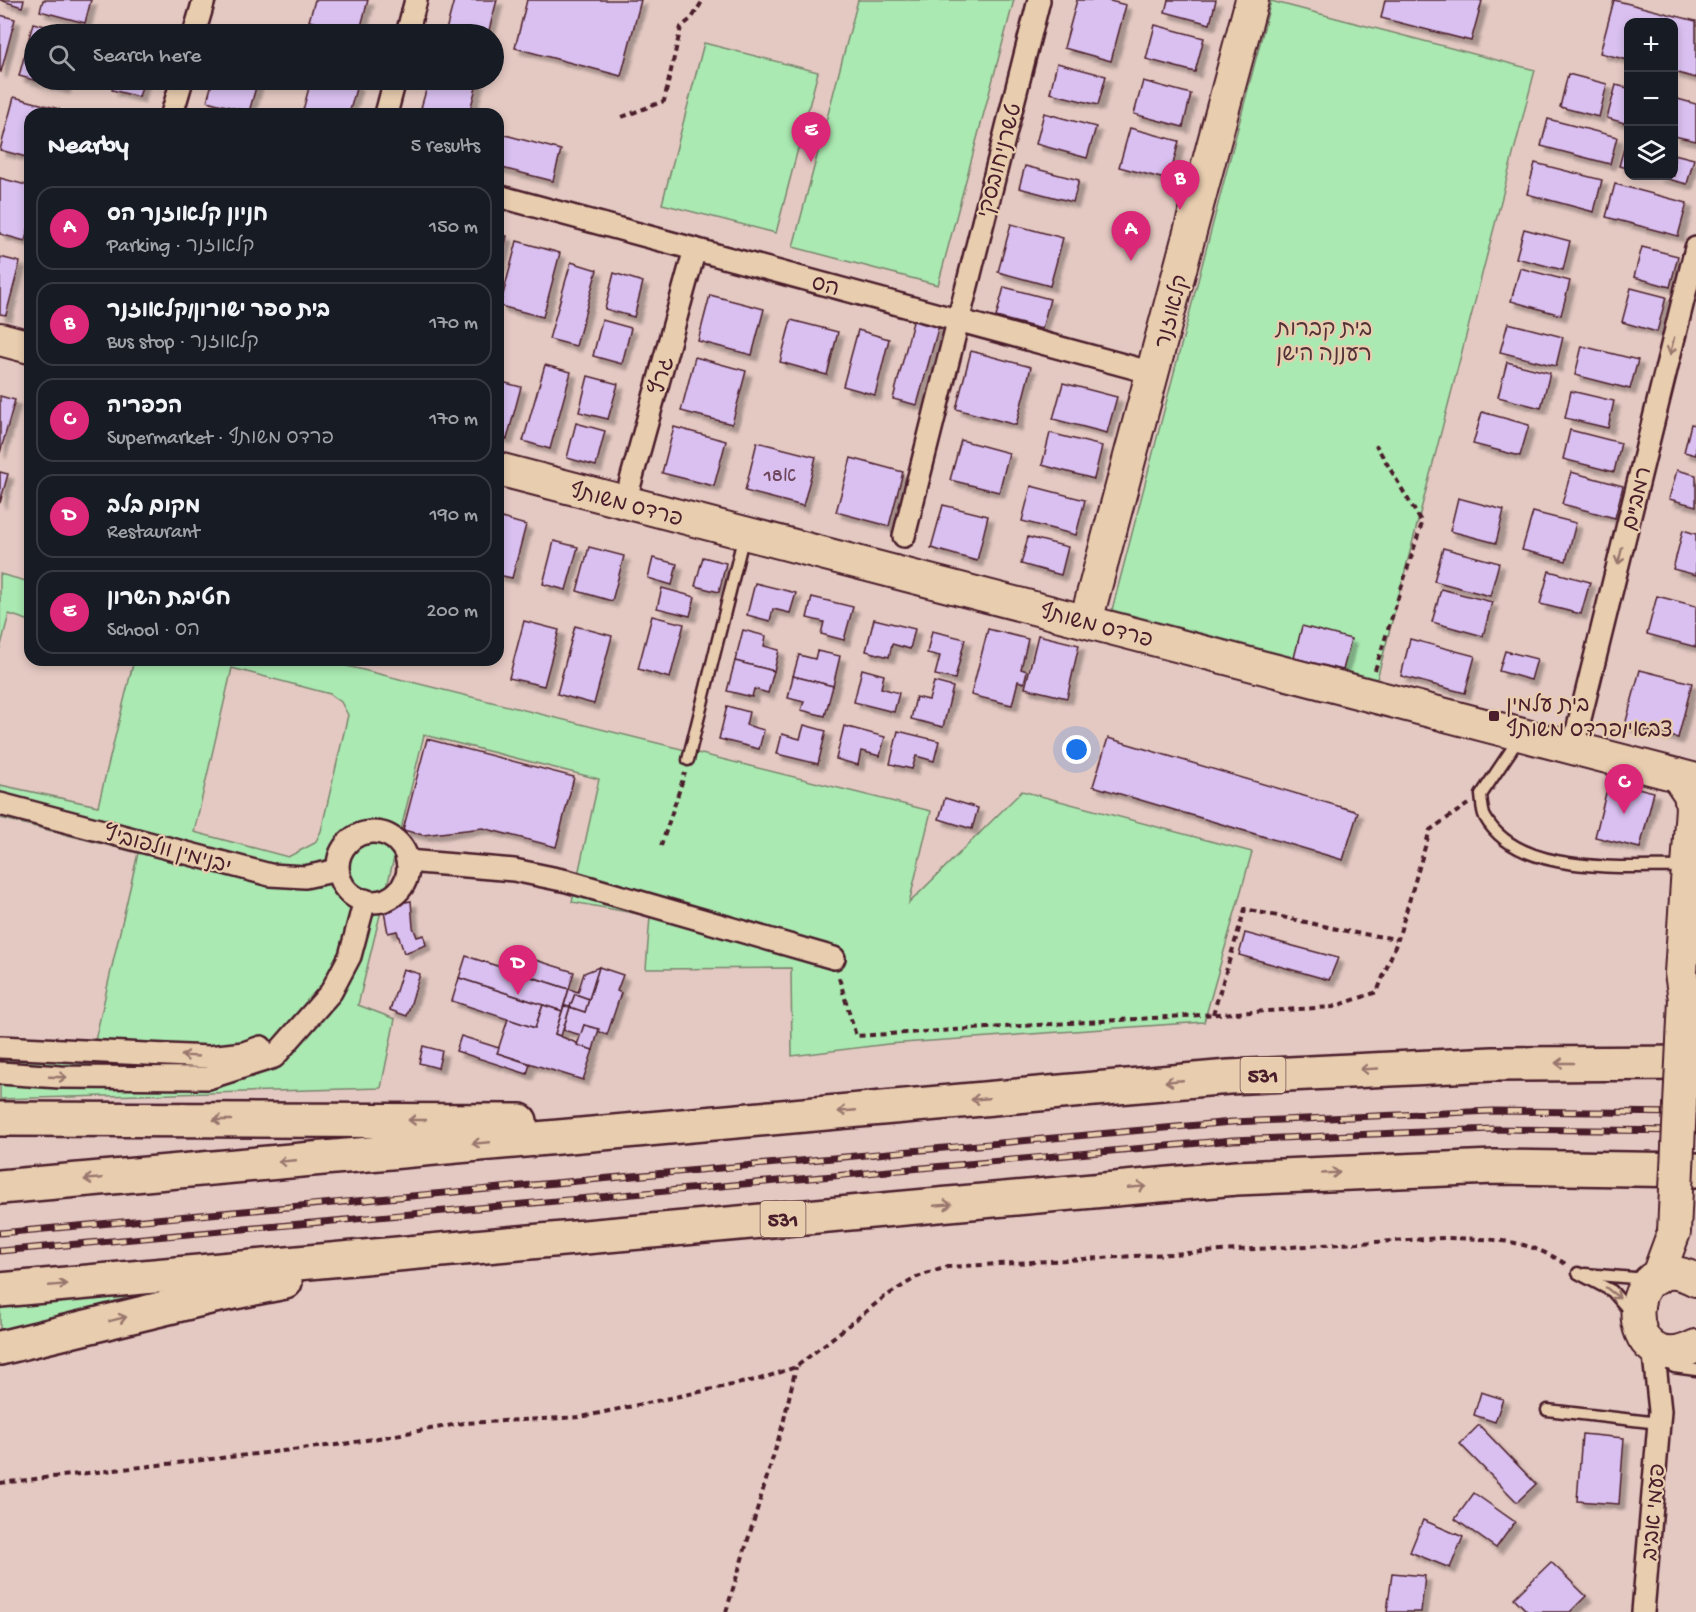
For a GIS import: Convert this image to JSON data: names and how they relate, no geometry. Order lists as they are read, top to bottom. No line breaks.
{"streets":{"highway":["531"],"street":["טשרניחובסקי","הס","קלאוזנר","גרץ","רמב\"ם","פרדס משותף","בנימין וולפוביץ'","פעמי אביב"]},"crossings":[["טשרניחובסקי","הס"],["הס","קלאוזנר"],["הס","גרץ"],["קלאוזנר","פרדס משותף"],["גרץ","פרדס משותף"],["רמב\"ם","פרדס משותף"]],"one_way":["רמב\"ם"],"parks":["בית קברות רעננה הישן"],"places":{"transit":["בית עלמין צבאי/פרדס משותף"]},"house_numbers":["18א"],"page":{"map_buttons":["+","−"],"search":"Search here","heading":["Nearby","5 results"],"pins":["E","B","A","C","D"],"list":[{"mark":"A","name":"חניון קלאוזנר הס","note":"Parking · קלאוזנר","value":"150 m"},{"mark":"B","name":"בית ספר ישורון/קלאוזנר","note":"Bus stop · קלאוזנר","value":"170 m"},{"mark":"C","name":"הכפריה","note":"Supermarket · פרדס משותף","value":"170 m"},{"mark":"D","name":"מקום בלב","note":"Restaurant","value":"190 m"},{"mark":"E","name":"חטיבת השרון","note":"School · הס","value":"200 m"}]}}
